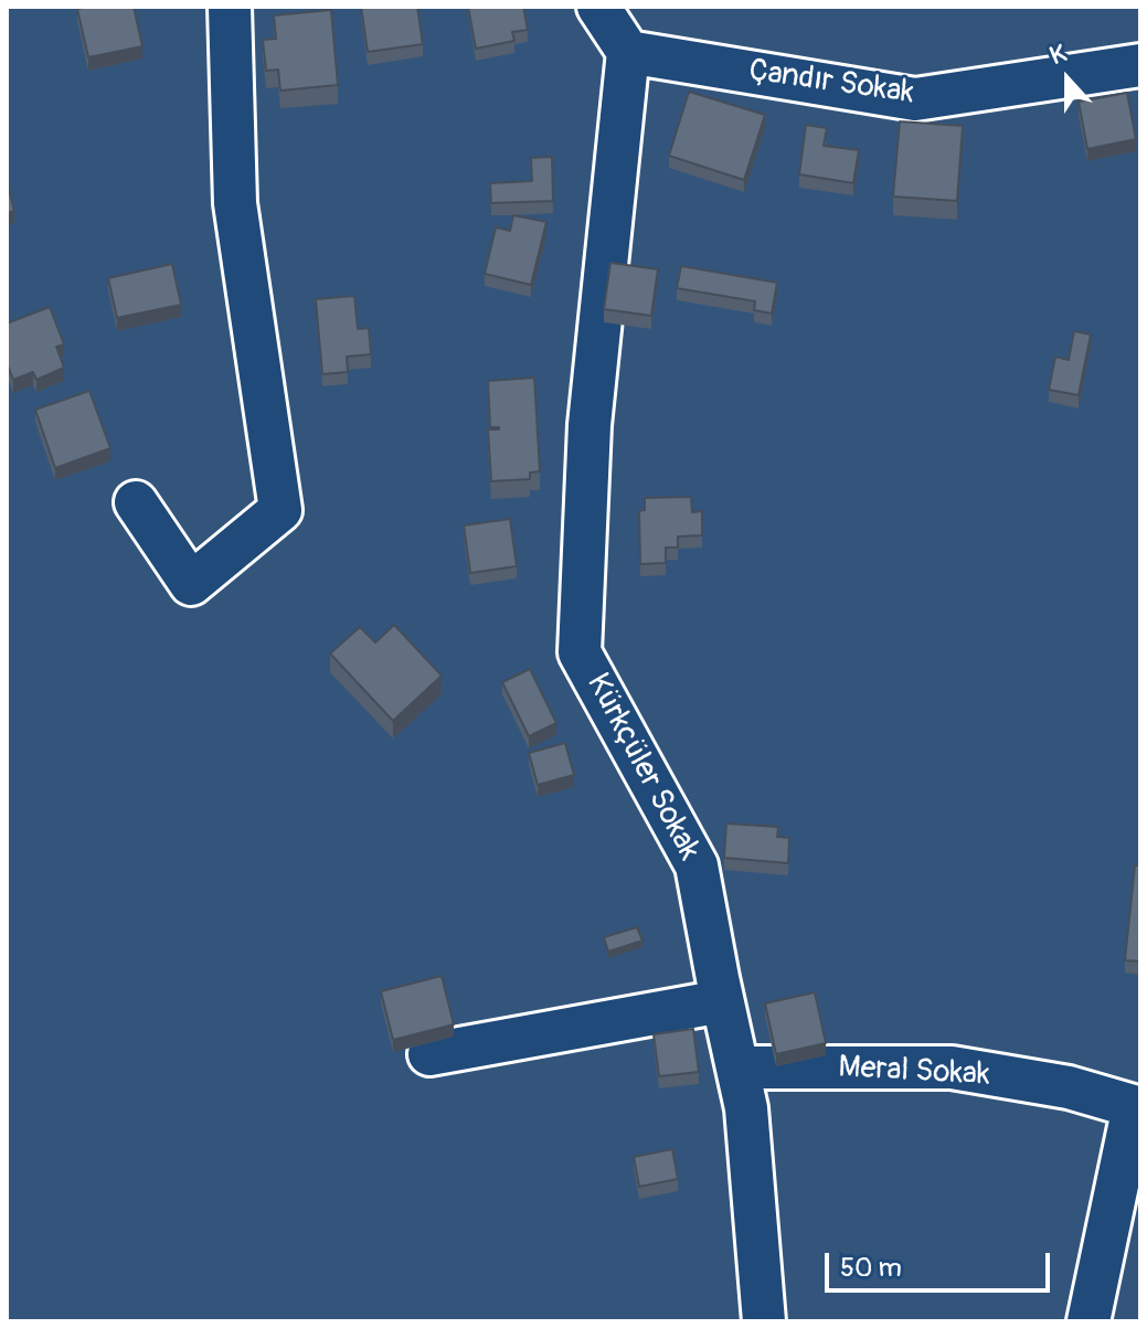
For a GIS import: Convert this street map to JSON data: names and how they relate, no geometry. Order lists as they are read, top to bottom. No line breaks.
{"streets":{"street":["Çandır Sokak","Kürkçüler Sokak","Meral Sokak"]},"crossings":[["Çandır Sokak","Kürkçüler Sokak"],["Kürkçüler Sokak","Meral Sokak"]],"scale_bar":"50 m","north":"top"}
